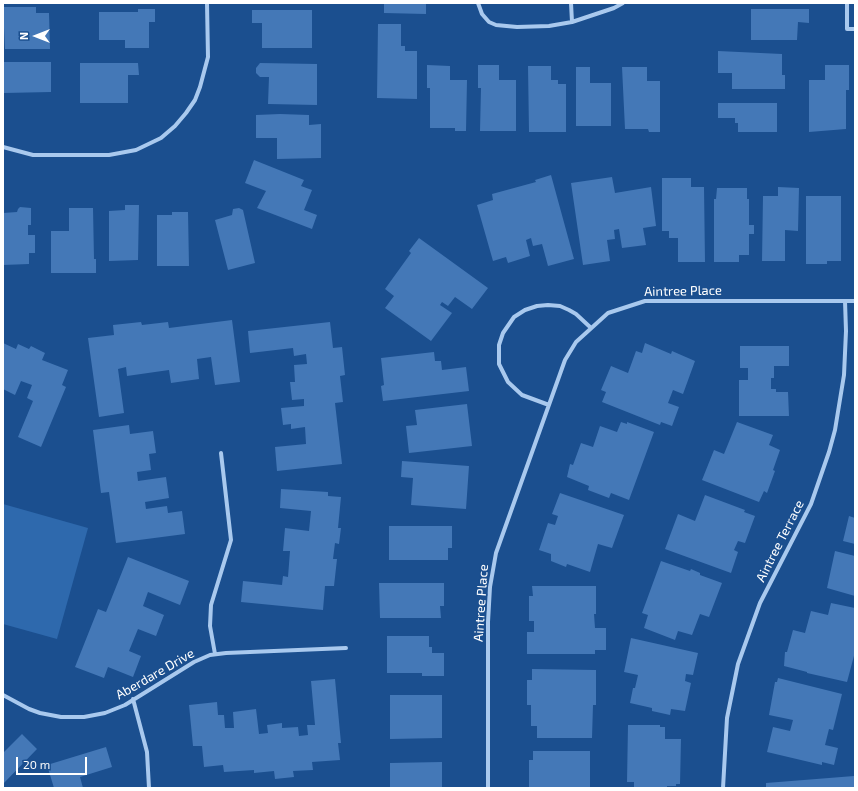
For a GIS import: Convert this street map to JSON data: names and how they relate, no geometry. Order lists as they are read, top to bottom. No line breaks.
{"streets":{"street":["Aintree Place","Aintree Terrace","Aberdare Drive"]},"crossings":[["Aintree Place","Aintree Terrace"]],"scale_bar":"20 m","north":"left"}
